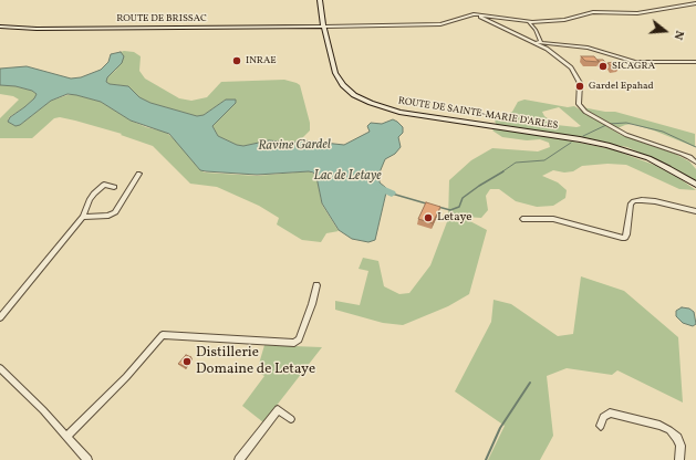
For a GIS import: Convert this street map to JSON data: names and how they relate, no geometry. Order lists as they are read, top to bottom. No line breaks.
{"streets":{"main road":["ROUTE DE BRISSAC","ROUTE DE SAINTE-MARIE D'ARLES"]},"crossings":[["ROUTE DE BRISSAC","ROUTE DE SAINTE-MARIE D'ARLES"]],"water":["Ravine Gardel","Lac de Letaye"],"places":["INRAE","SICAGRA","Gardel Epahad","Letaye","Distillerie Domaine de Letaye"],"north":"right"}
